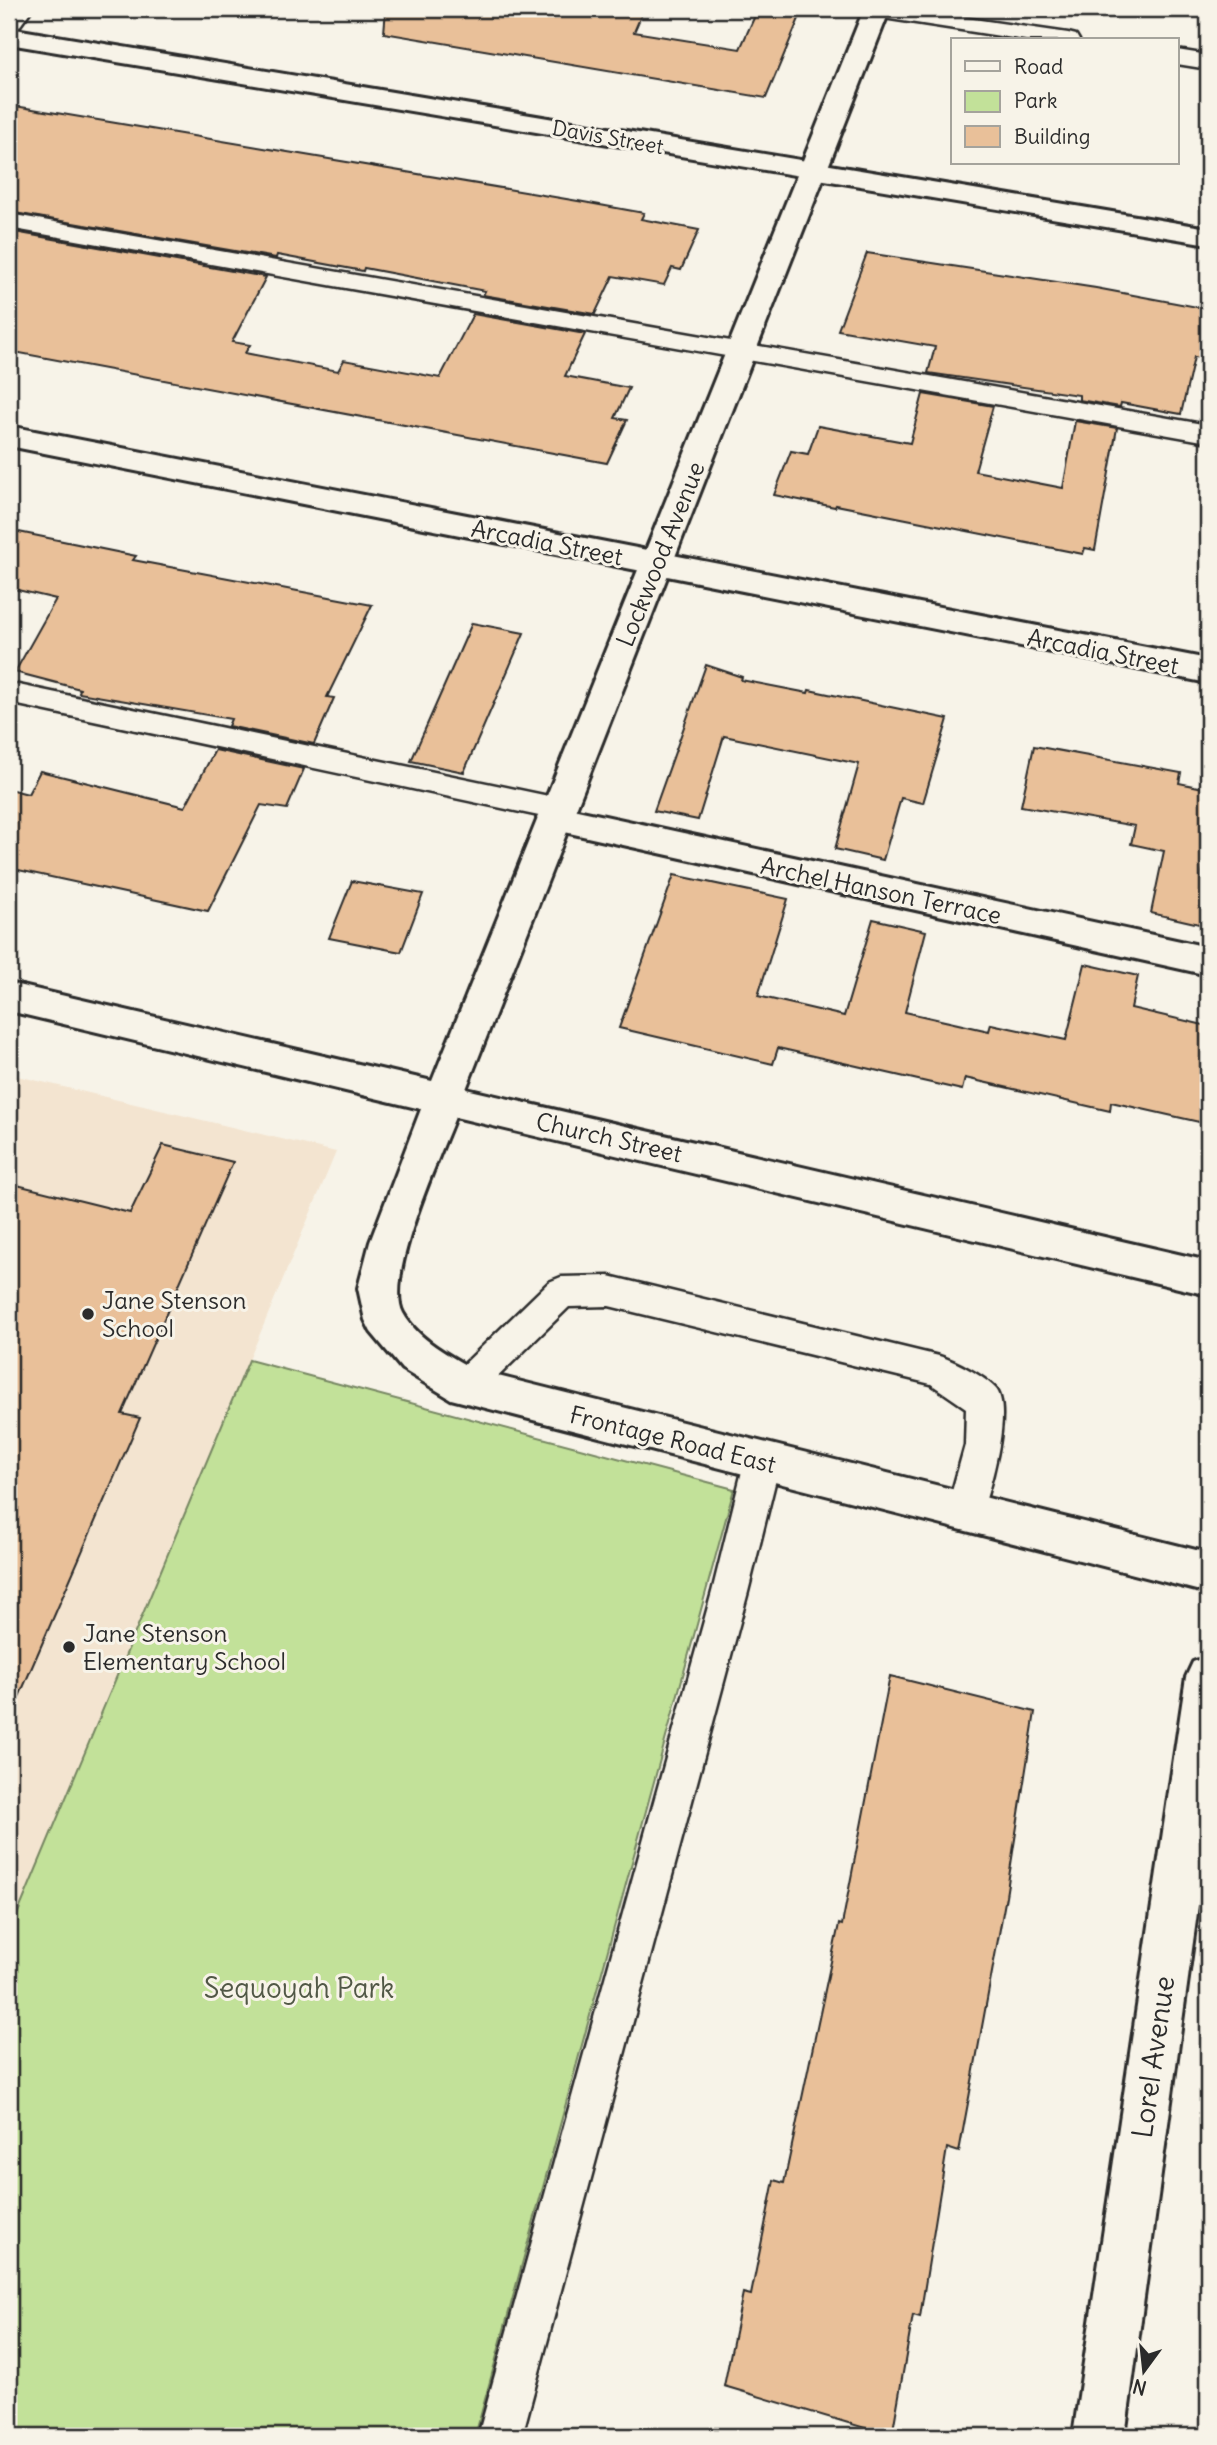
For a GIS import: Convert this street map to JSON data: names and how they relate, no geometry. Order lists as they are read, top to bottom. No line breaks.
{"streets":{"street":["Davis Street","Arcadia Street","Lockwood Avenue","Archel Hanson Terrace","Church Street","Frontage Road East","Lorel Avenue"]},"crossings":[["Davis Street","Lockwood Avenue"],["Arcadia Street","Lockwood Avenue"],["Lockwood Avenue","Archel Hanson Terrace"],["Lockwood Avenue","Church Street"],["Lockwood Avenue","Frontage Road East"],["Church Street","Frontage Road East"]],"parks":["Sequoyah Park"],"places":["Jane Stenson School","Jane Stenson Elementary School"],"legend":["Road","Park","Building"],"north":"bottom"}
